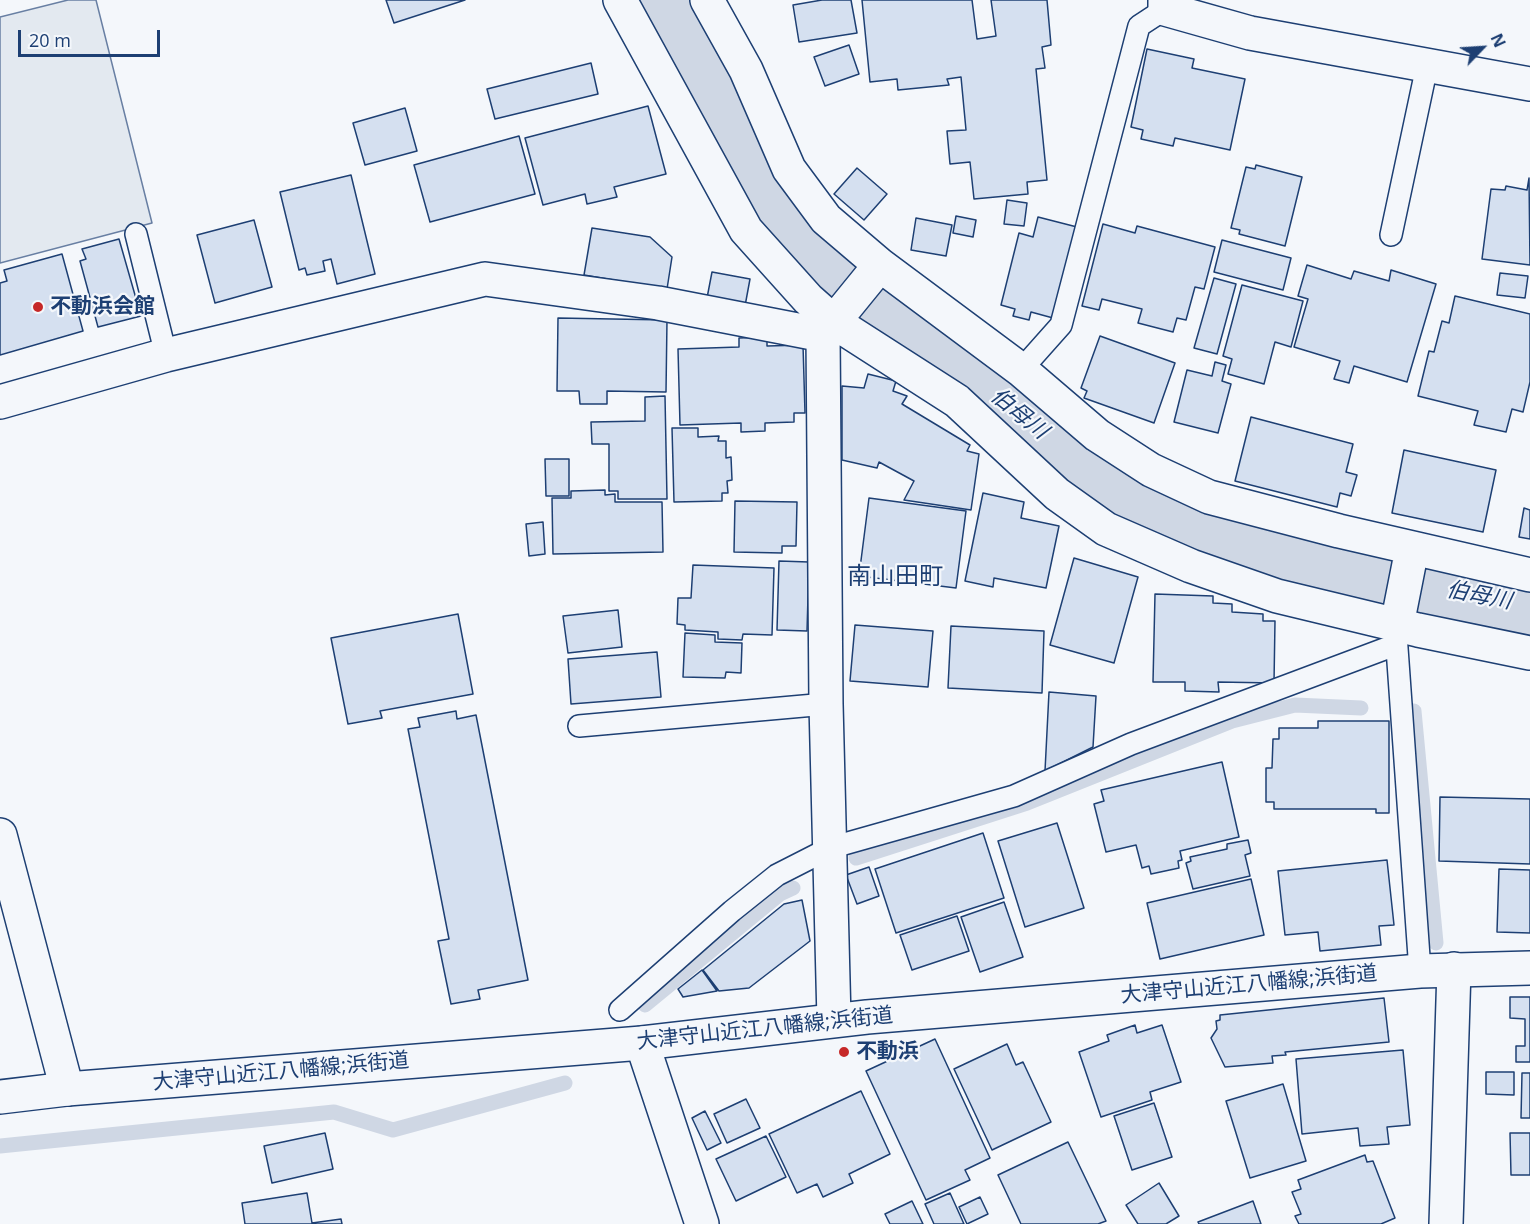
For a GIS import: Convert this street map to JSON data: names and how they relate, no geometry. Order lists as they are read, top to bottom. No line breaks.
{"streets":{"street":["大津守山近江八幡線;浜街道"]},"districts":["南山田町"],"water":["伯母川"],"places":["不動浜会館","不動浜"],"scale_bar":"20 m","north":"top right"}
